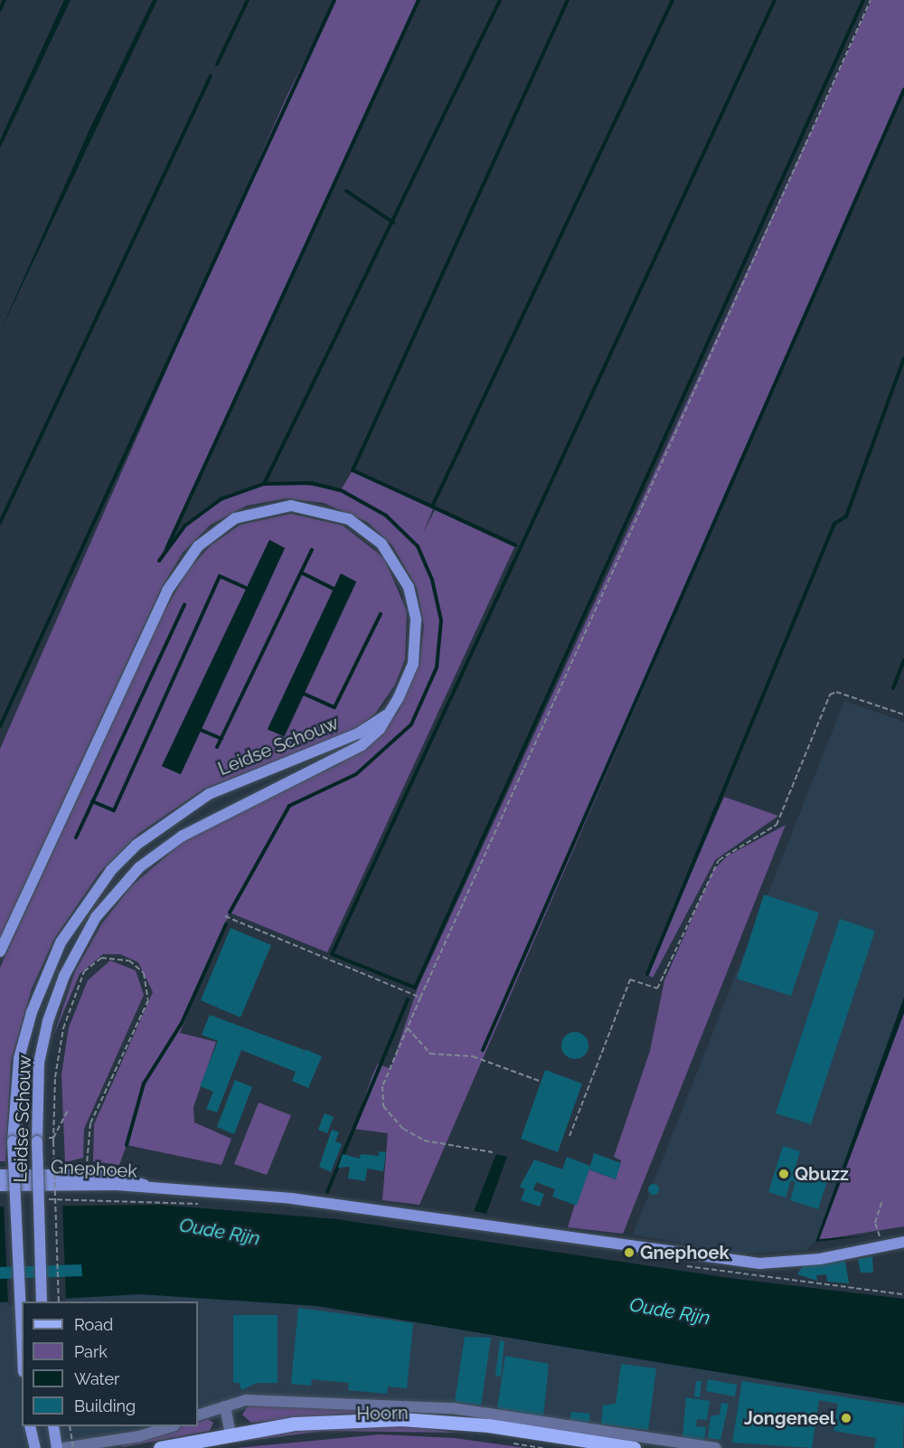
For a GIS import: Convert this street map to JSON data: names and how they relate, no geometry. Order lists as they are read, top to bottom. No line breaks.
{"streets":{"main road":["Hoorn"],"street":["Leidse Schouw","Gnephoek"]},"water":["Oude Rijn"],"places":["Qbuzz","Gnephoek","Jongeneel"],"legend":["Road","Park","Water","Building"]}
